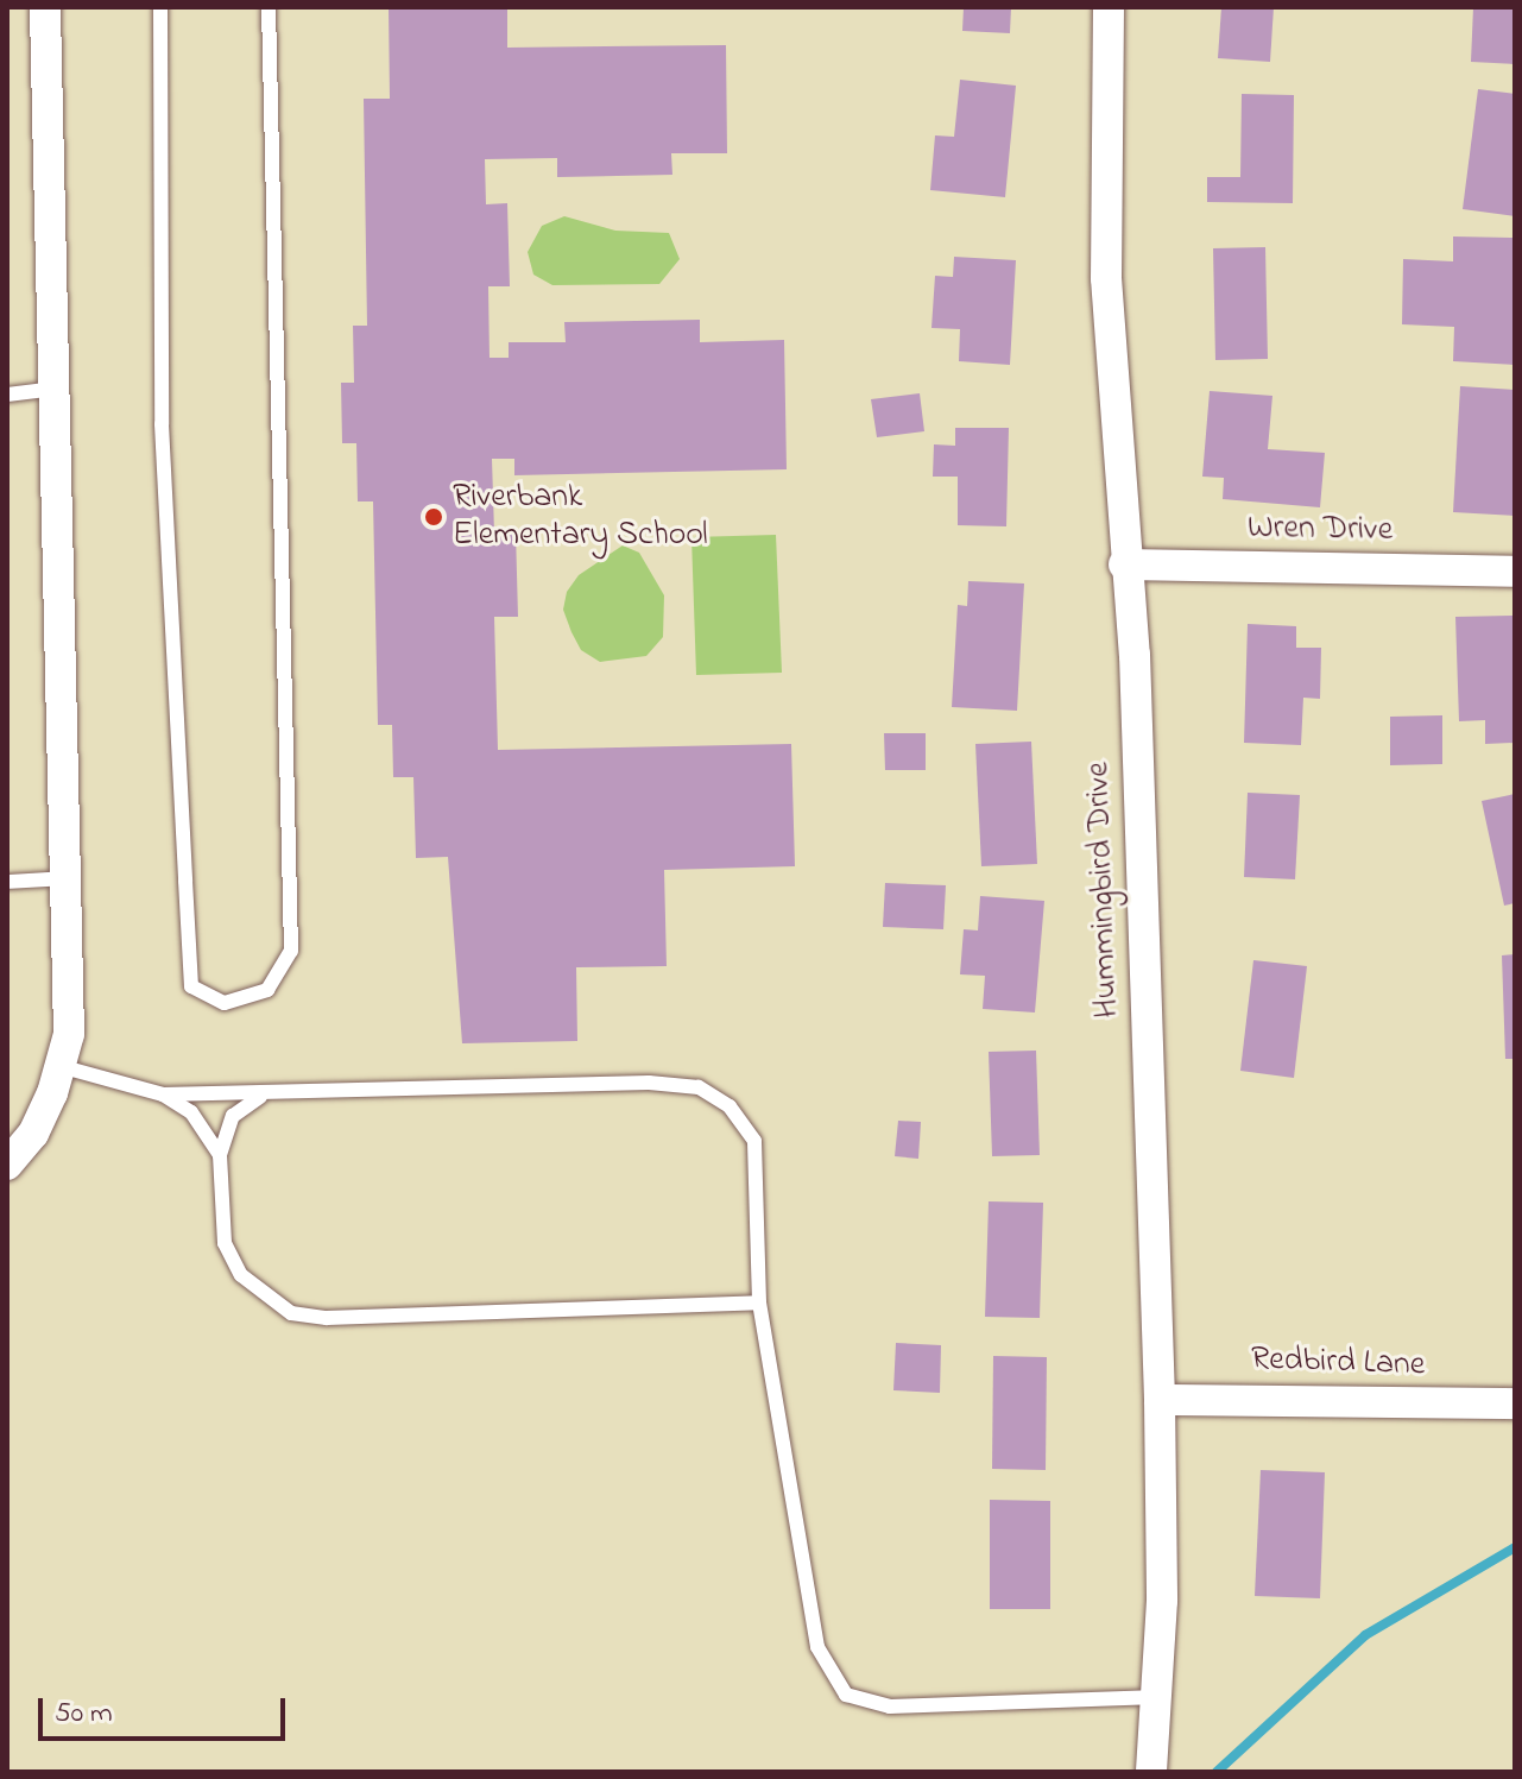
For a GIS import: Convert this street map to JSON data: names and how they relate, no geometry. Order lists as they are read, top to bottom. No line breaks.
{"streets":{"street":["Wren Drive","Hummingbird Drive","Redbird Lane"]},"crossings":[["Wren Drive","Hummingbird Drive"],["Hummingbird Drive","Redbird Lane"]],"places":["Riverbank Elementary School"],"scale_bar":"50 m"}
